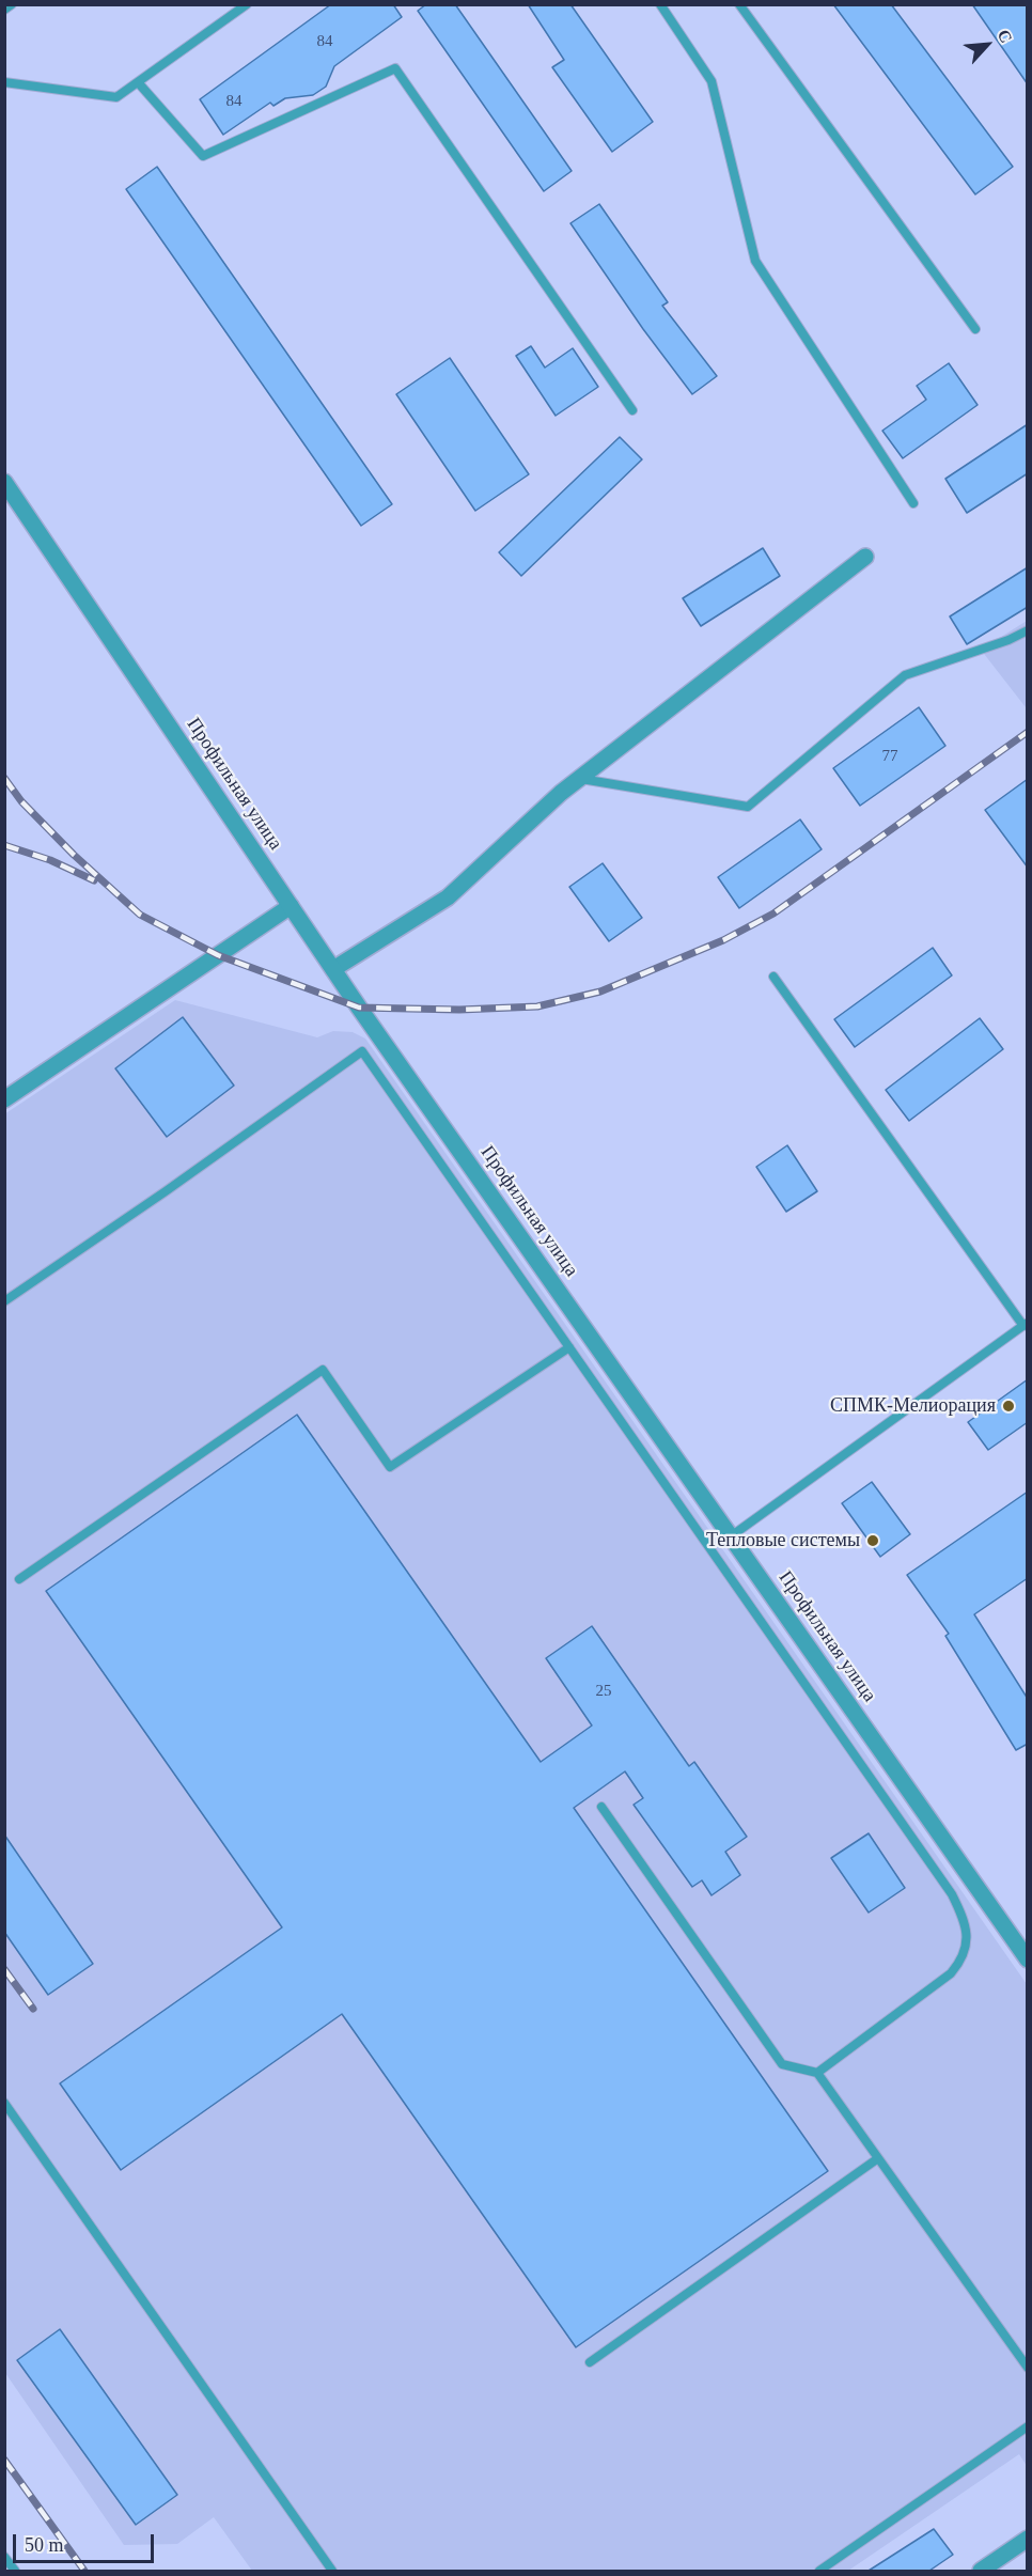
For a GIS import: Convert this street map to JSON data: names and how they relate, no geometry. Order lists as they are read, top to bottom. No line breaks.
{"streets":{"street":["Профильная улица"]},"places":["СПМК-Мелиорация","Тепловые системы"],"house_numbers":["84","84","77","25"],"scale_bar":"50 m","north":"top right"}
